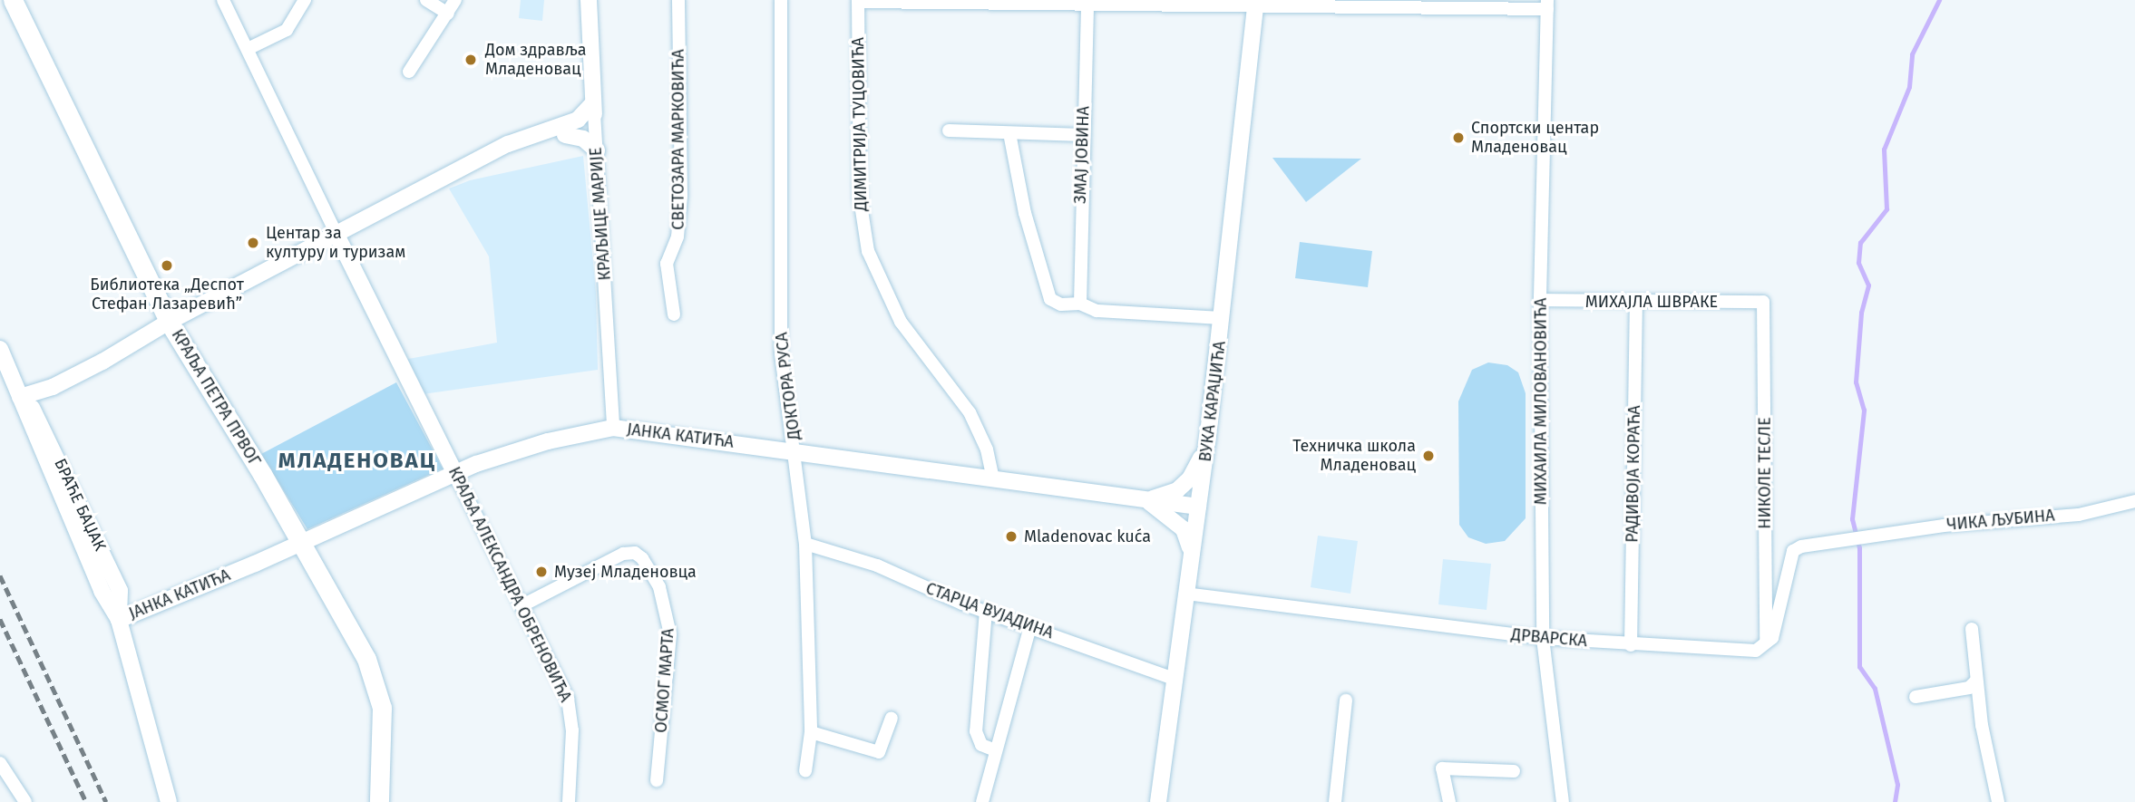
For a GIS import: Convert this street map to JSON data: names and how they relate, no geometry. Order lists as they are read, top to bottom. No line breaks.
{"streets":{"main road":["КРАЉА ПЕТРА ПРВОГ"],"street":["ДИМИТРИЈА ТУЦОВИЋА","СВЕТОЗАРА МАРКОВИЋА","ЗМАЈ ЈОВИНА","КРАЉИЦЕ МАРИЈЕ","МИХАЈЛА ШВРАКЕ","ДОКТОРА РУСА","ВУКА КАРАЏИЋА","МИХАИЛА МИЛОВАНОВИЋА","ЈАНКА КАТИЋА","НИКОЛЕ ТЕСЛЕ","РАДИВОЈА КОРАЋА","БРАЋЕ БАЏАК","ЧИКА ЉУБИНА","КРАЉА АЛЕКСАНДРА ОБРЕНОВИЋА","СТАРЦА ВУЈАДИНА","ДРВАРСКА","ОСМОГ МАРТА"]},"crossings":[["ДИМИТРИЈА ТУЦОВИЋА","ЈАНКА КАТИЋА"],["КРАЉИЦЕ МАРИЈЕ","ЈАНКА КАТИЋА"],["МИХАЈЛА ШВРАКЕ","МИХАИЛА МИЛОВАНОВИЋА"],["МИХАЈЛА ШВРАКЕ","НИКОЛЕ ТЕСЛЕ"],["МИХАЈЛА ШВРАКЕ","РАДИВОЈА КОРАЋА"],["ДОКТОРА РУСА","ЈАНКА КАТИЋА"],["ДОКТОРА РУСА","СТАРЦА ВУЈАДИНА"],["КРАЉА ПЕТРА ПРВОГ","ЈАНКА КАТИЋА"],["ВУКА КАРАЏИЋА","ЈАНКА КАТИЋА"],["ВУКА КАРАЏИЋА","СТАРЦА ВУЈАДИНА"],["ВУКА КАРАЏИЋА","ДРВАРСКА"],["МИХАИЛА МИЛОВАНОВИЋА","ДРВАРСКА"],["ЈАНКА КАТИЋА","БРАЋЕ БАЏАК"],["ЈАНКА КАТИЋА","КРАЉА АЛЕКСАНДРА ОБРЕНОВИЋА"],["НИКОЛЕ ТЕСЛЕ","ЧИКА ЉУБИНА"],["НИКОЛЕ ТЕСЛЕ","ДРВАРСКА"],["РАДИВОЈА КОРАЋА","ДРВАРСКА"],["ЧИКА ЉУБИНА","ДРВАРСКА"],["КРАЉА АЛЕКСАНДРА ОБРЕНОВИЋА","ОСМОГ МАРТА"]],"districts":["МЛАДЕНОВАЦ"],"places":["Дом здравља Младеновац","Спортски центар Младеновац","Центар за културу и туризам","Библиотека „Деспот Стефан Лазаревић”","Техничка школа Младеновац","Mladenovac kuća","Музеј Младеновца"]}
